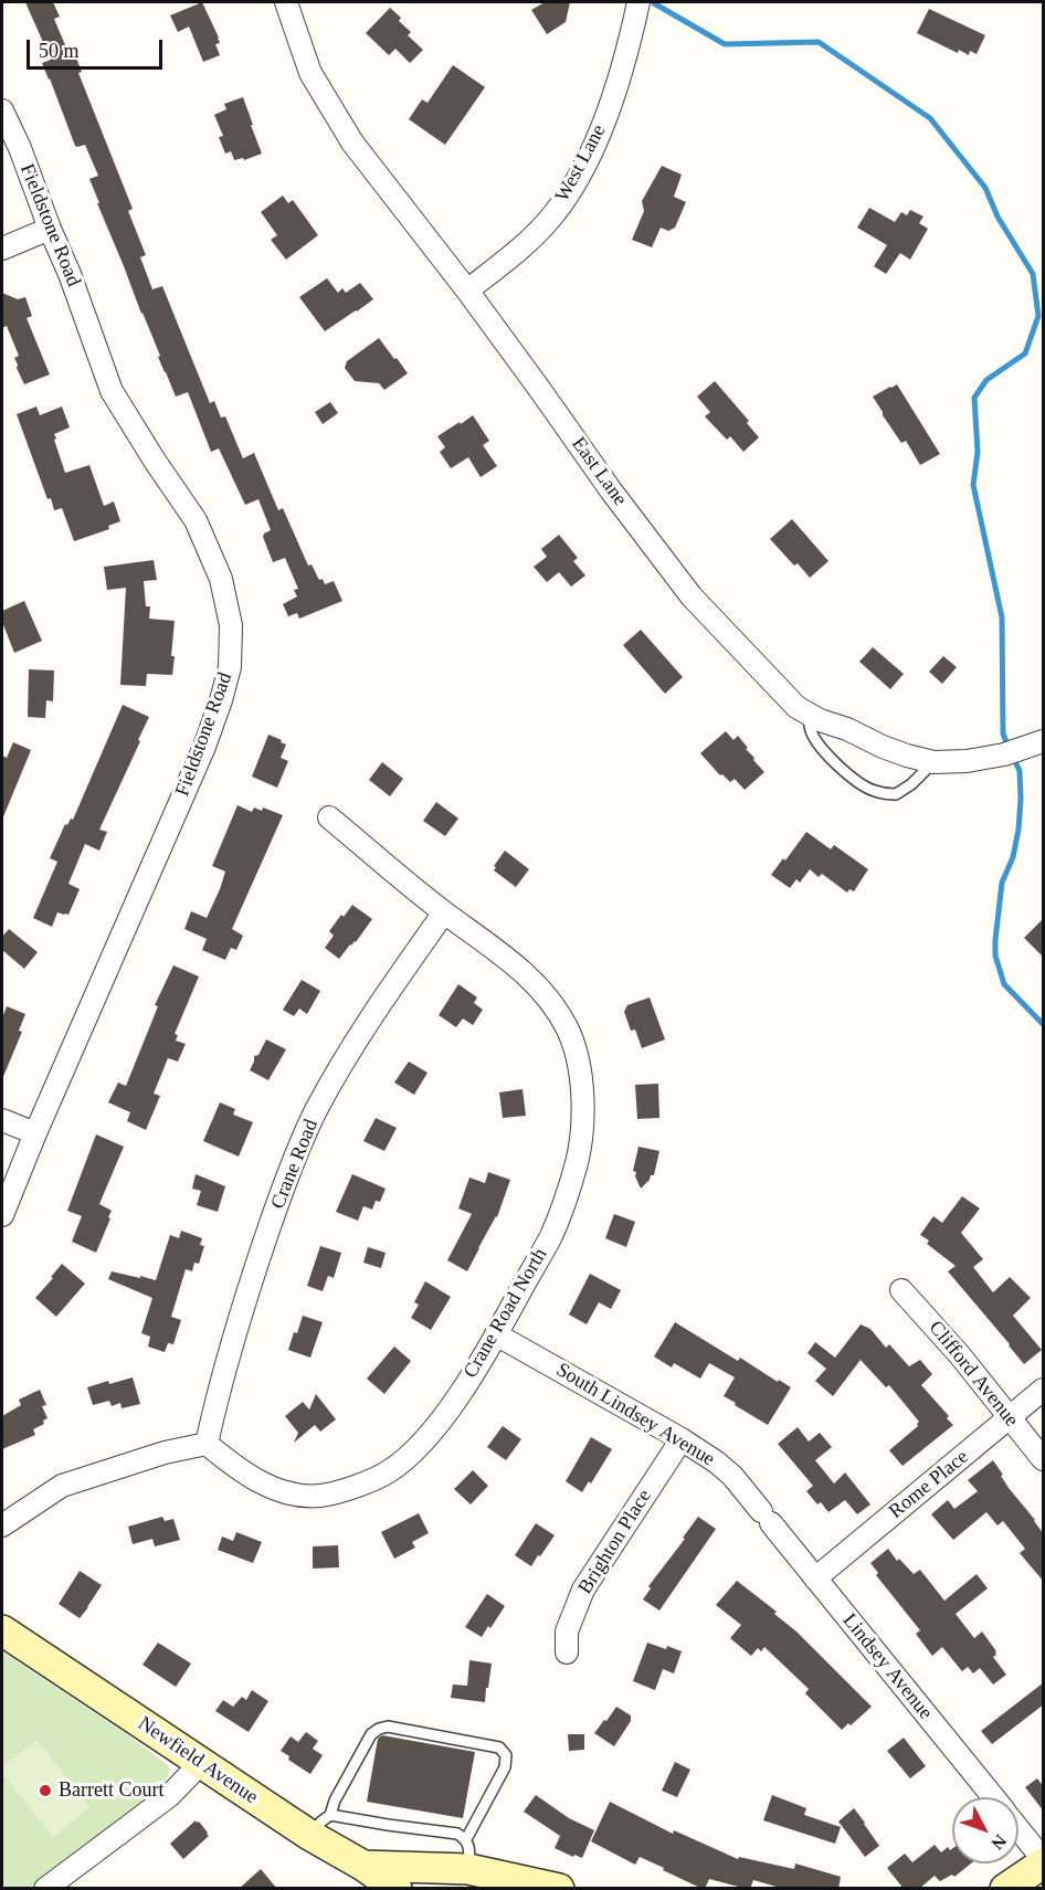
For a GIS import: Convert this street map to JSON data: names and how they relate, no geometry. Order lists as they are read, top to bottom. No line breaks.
{"streets":{"main road":["Newfield Avenue"],"street":["West Lane","Fieldstone Road","East Lane","Crane Road","Crane Road North","Clifford Avenue","South Lindsey Avenue","Rome Place","Brighton Place","Lindsey Avenue"]},"crossings":[["West Lane","East Lane"],["Crane Road","Crane Road North"],["Crane Road North","South Lindsey Avenue"],["Clifford Avenue","Rome Place"],["South Lindsey Avenue","Brighton Place"],["South Lindsey Avenue","Lindsey Avenue"],["Rome Place","Lindsey Avenue"]],"places":["Barrett Court"],"scale_bar":"50 m","north":"bottom right"}
